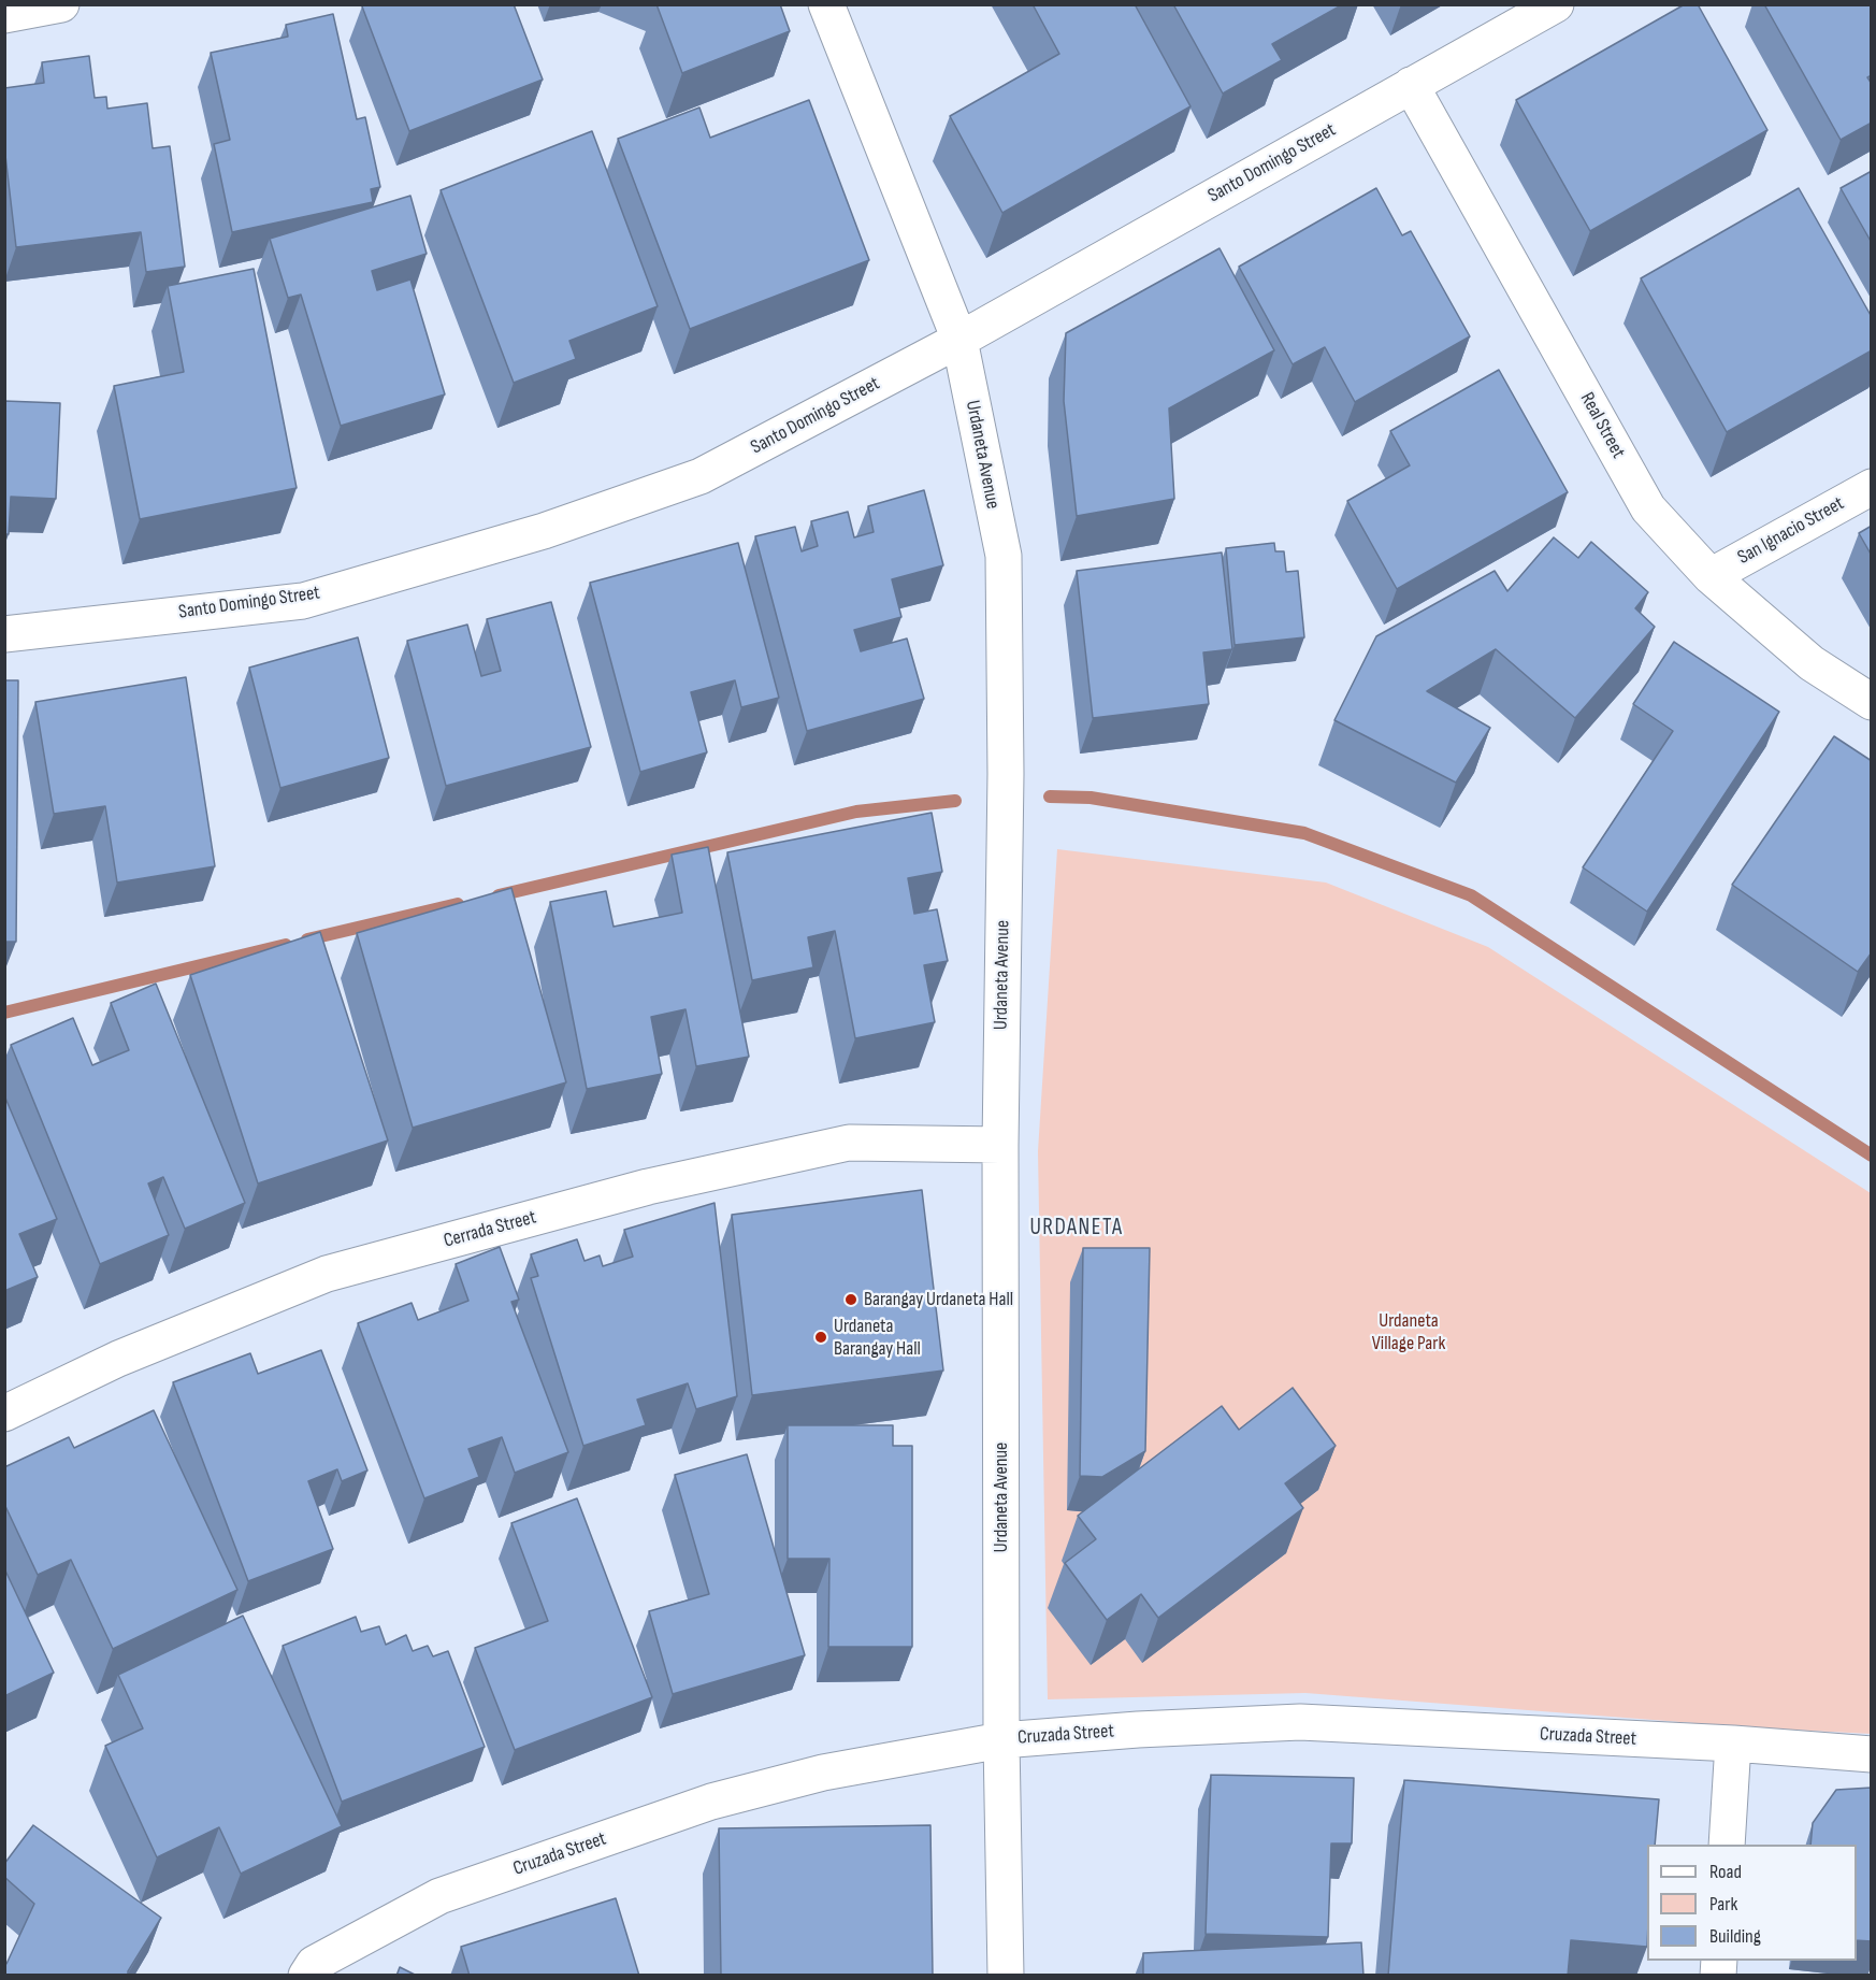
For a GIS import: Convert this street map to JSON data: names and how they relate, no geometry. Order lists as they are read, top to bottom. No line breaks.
{"streets":{"street":["Santo Domingo Street","Real Street","Urdaneta Avenue","San Ignacio Street","Cerrada Street","Cruzada Street"]},"crossings":[["Santo Domingo Street","Real Street"],["Santo Domingo Street","Urdaneta Avenue"],["Real Street","San Ignacio Street"],["Urdaneta Avenue","Cerrada Street"],["Urdaneta Avenue","Cruzada Street"]],"districts":["URDANETA"],"parks":["Urdaneta Village Park"],"places":["Barangay Urdaneta Hall","Urdaneta Barangay Hall"],"legend":["Road","Park","Building"]}
